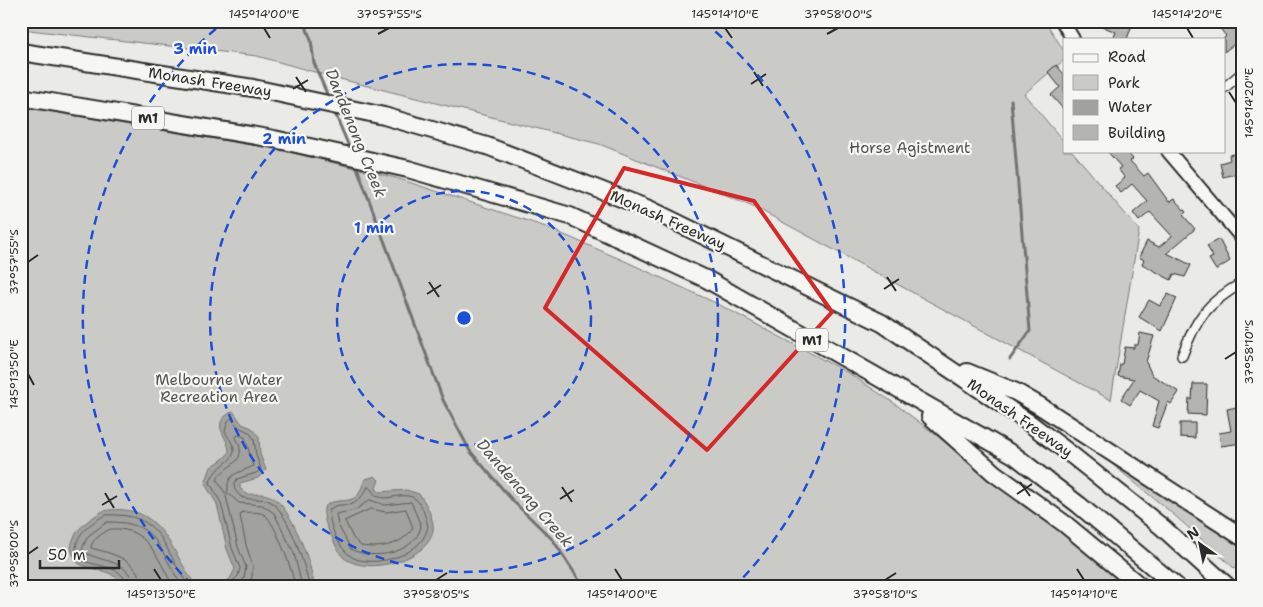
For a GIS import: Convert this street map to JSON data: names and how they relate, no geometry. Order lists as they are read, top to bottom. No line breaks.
{"streets":{"highway":["Monash Freeway","M1"]},"water":["Dandenong Creek"],"parks":["Horse Agistment","Melbourne Water Recreation Area"],"legend":["Road","Park","Water","Building"],"scale_bar":"50 m","north":"top left","coordinates":["145°14'00\"E","37°57'55\"S","145°14'10\"E","37°58'00\"S","145°14'20\"E","37°58'10\"S","145°13'50\"E","37°58'05\"S"],"rings":["3 min","2 min","1 min"]}
